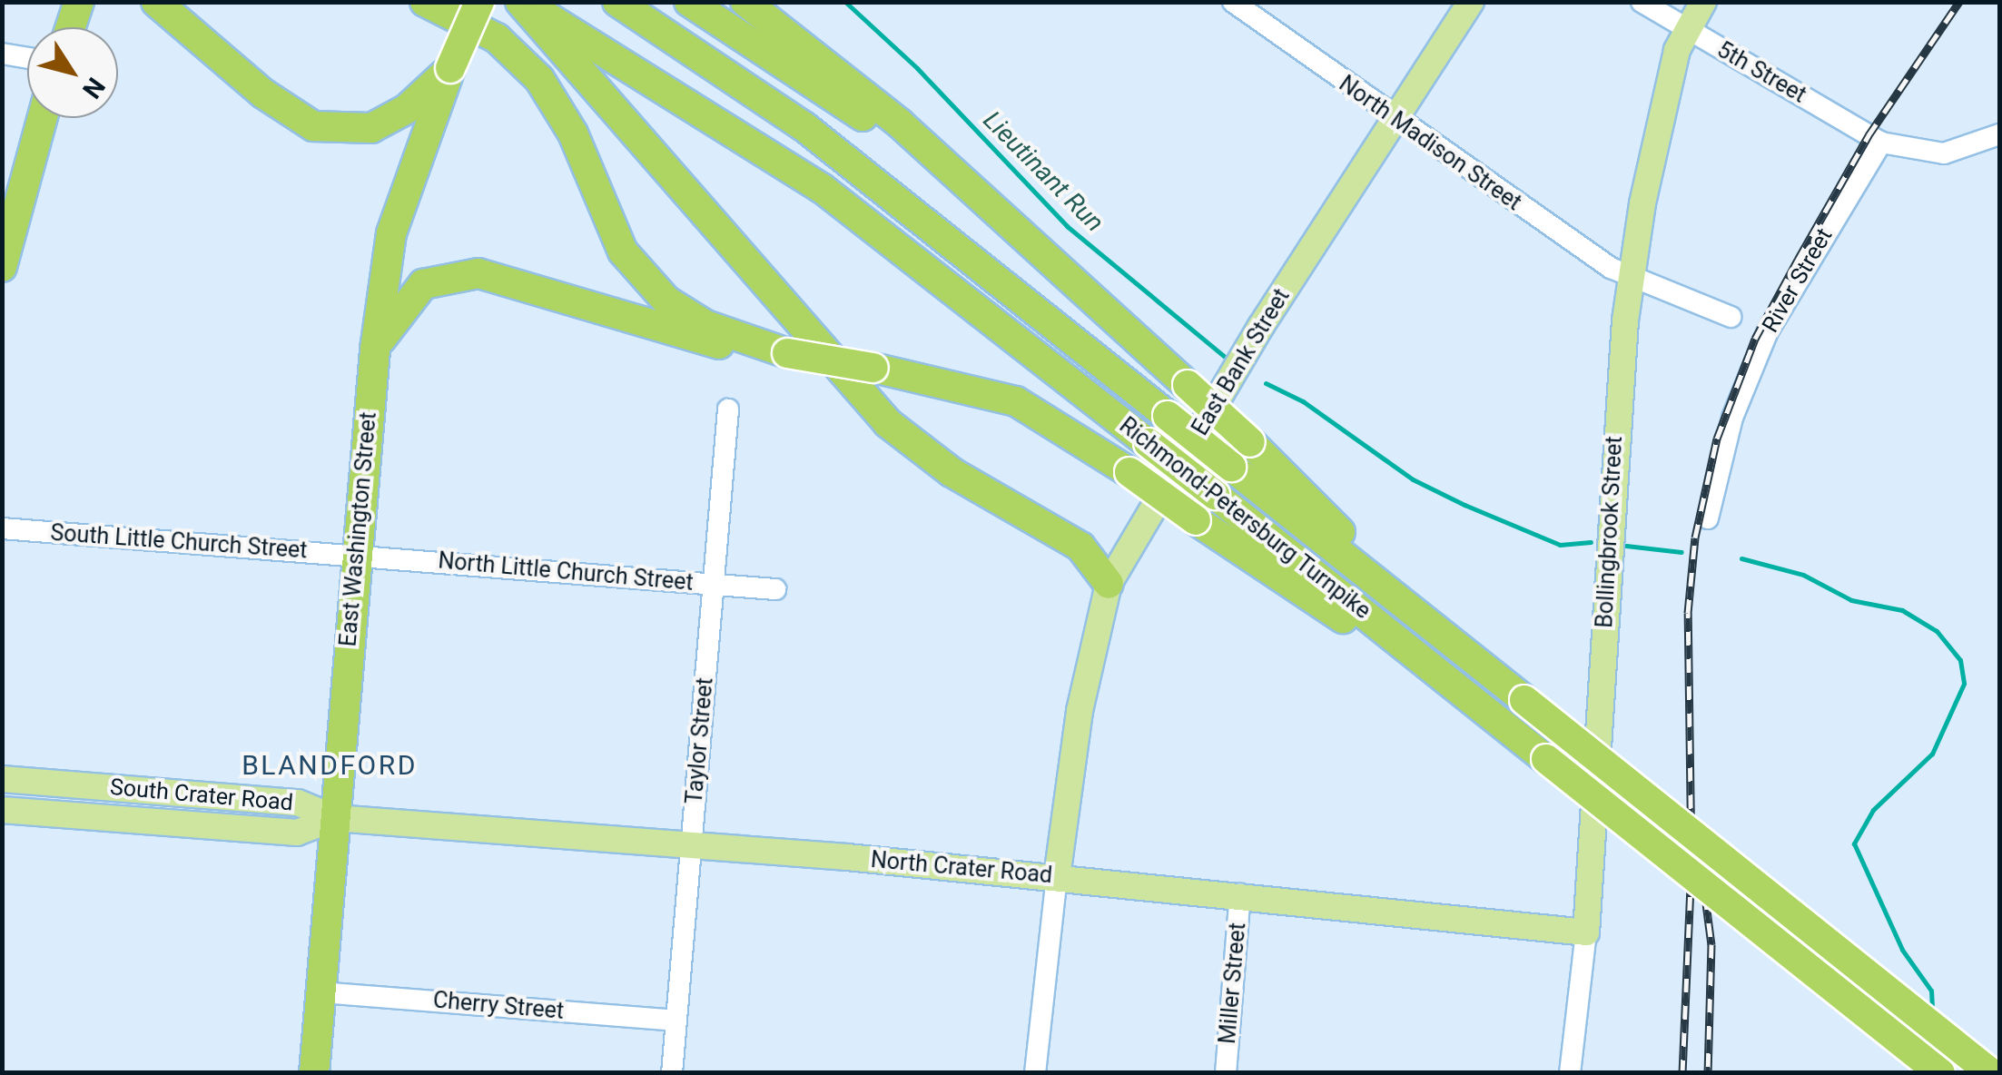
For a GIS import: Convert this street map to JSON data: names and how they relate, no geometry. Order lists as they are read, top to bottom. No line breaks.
{"streets":{"highway":["Richmond-Petersburg Turnpike","East Washington Street"],"main road":["East Bank Street","Bollingbrook Street","South Crater Road","North Crater Road"],"street":["5th Street","North Madison Street","River Street","South Little Church Street","North Little Church Street","Taylor Street","Miller Street","Cherry Street"]},"crossings":[["5th Street","River Street"],["5th Street","Bollingbrook Street"],["North Madison Street","East Bank Street"],["North Madison Street","Bollingbrook Street"],["East Bank Street","North Crater Road"],["East Washington Street","South Little Church Street"],["East Washington Street","North Little Church Street"],["East Washington Street","South Crater Road"],["East Washington Street","North Crater Road"],["East Washington Street","Cherry Street"],["Bollingbrook Street","North Crater Road"],["South Little Church Street","North Little Church Street"],["North Little Church Street","Taylor Street"],["Taylor Street","North Crater Road"],["Taylor Street","Cherry Street"],["South Crater Road","North Crater Road"],["North Crater Road","Miller Street"]],"districts":["BLANDFORD"],"water":["Lieutinant Run"],"north":"bottom right"}
